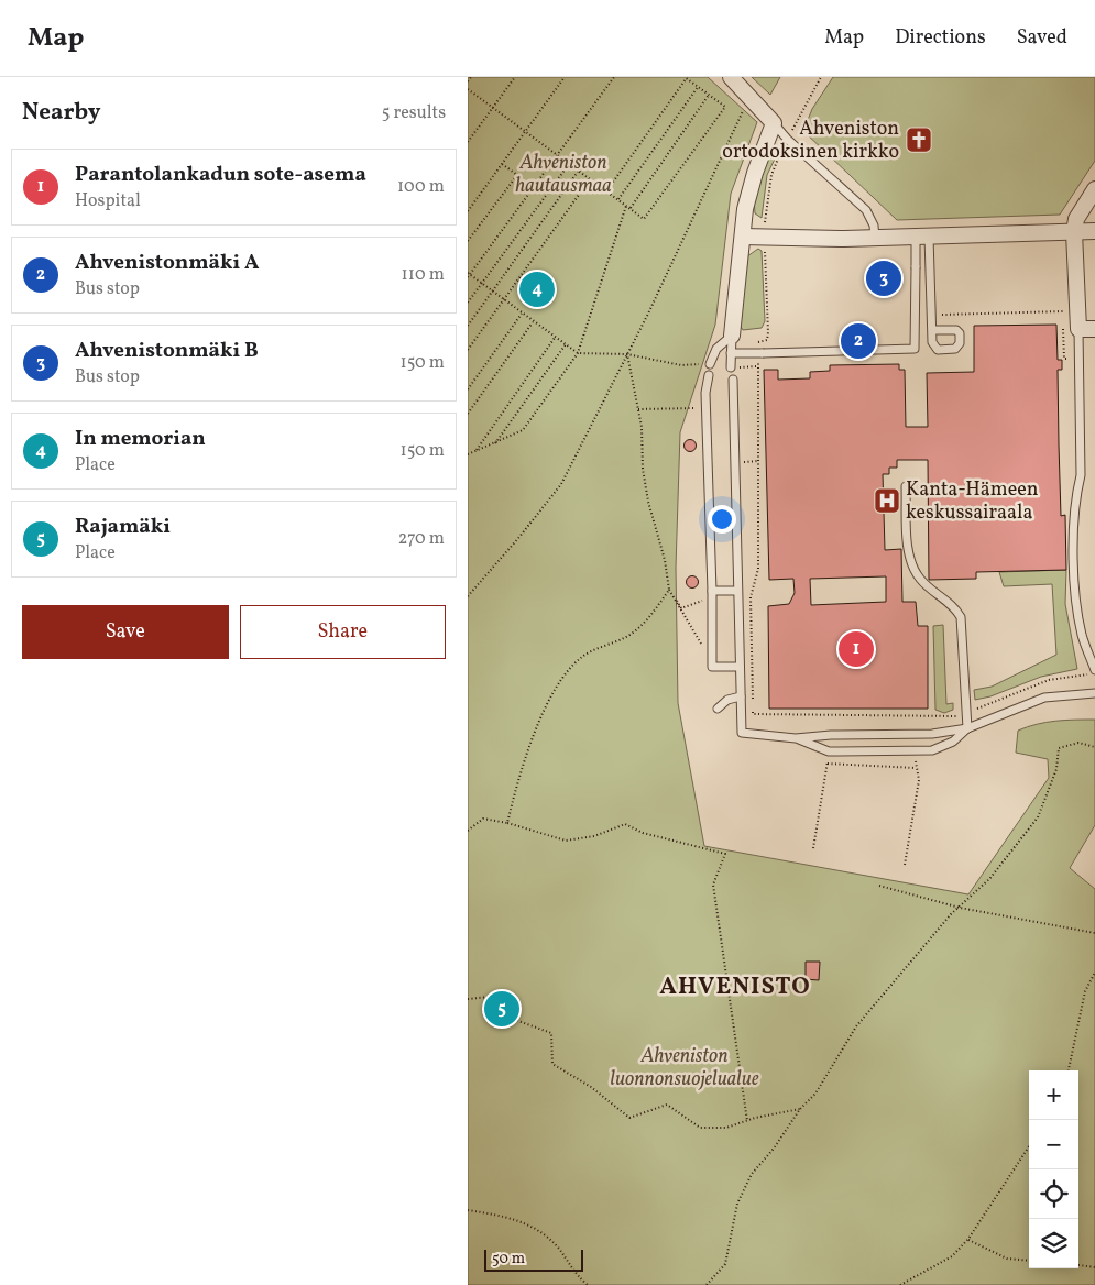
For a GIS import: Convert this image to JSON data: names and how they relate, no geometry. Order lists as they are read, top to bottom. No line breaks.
{"districts":["AHVENISTO"],"parks":["Ahveniston hautausmaa","Ahveniston luonnonsuojelualue"],"places":{"church":["Ahveniston ortodoksinen kirkko"],"hospital":["Kanta-Hämeen keskussairaala"]},"scale_bar":"50 m","page":{"header":"Map","nav":["Map","Directions","Saved"],"heading":["Nearby","5 results"],"list":[{"mark":"1","name":"Parantolankadun sote-asema","note":"Hospital","value":"100 m"},{"mark":"2","name":"Ahvenistonmäki A","note":"Bus stop","value":"110 m"},{"mark":"3","name":"Ahvenistonmäki B","note":"Bus stop","value":"150 m"},{"mark":"4","name":"In memorian","note":"Place","value":"150 m"},{"mark":"5","name":"Rajamäki","note":"Place","value":"270 m"}],"pins":["3","4","2","1","5"],"buttons":["Save","Share"],"map_buttons":["+","−"],"scale":"50 m"}}
